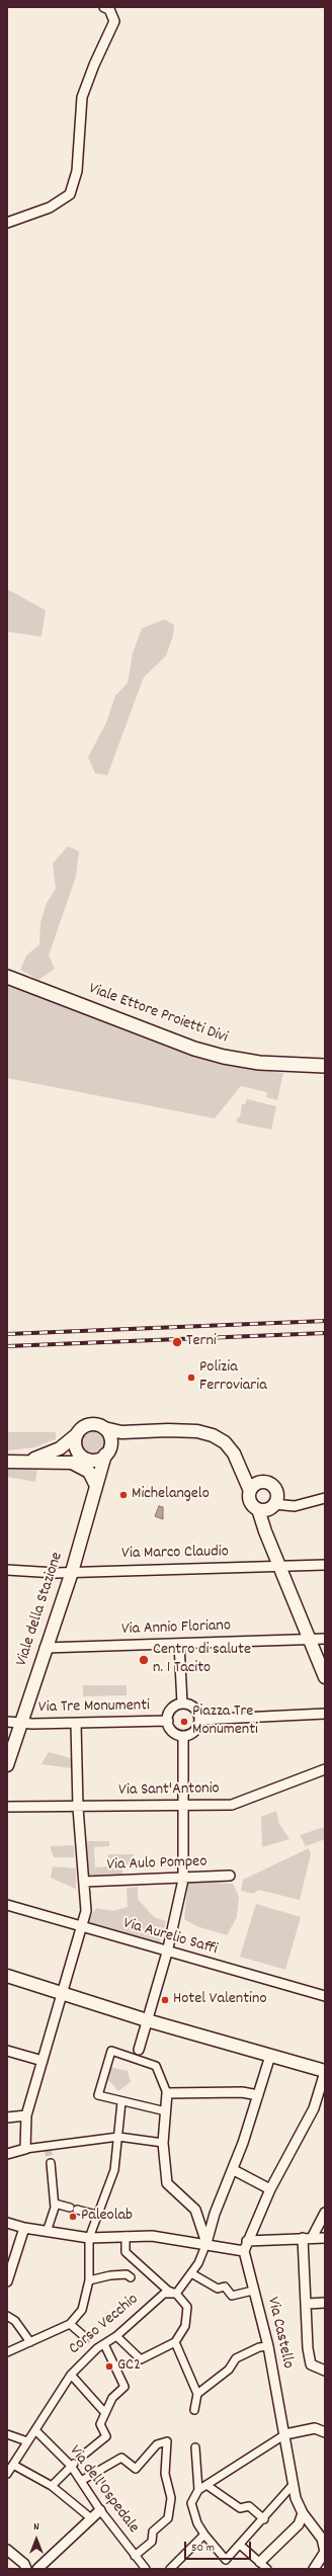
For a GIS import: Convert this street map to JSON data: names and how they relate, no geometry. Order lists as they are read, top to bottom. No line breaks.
{"streets":{"main road":["Viale Ettore Proietti Divi"],"street":["Via Marco Claudio","Viale della Stazione","Via Annio Floriano","Via Tre Monumenti","Via Sant'Antonio","Via Aulo Pompeo","Via Aurelio Saffi","Corso Vecchio","Via Castello","Via dell'Ospedale"]},"crossings":[["Via Marco Claudio","Viale della Stazione"],["Viale della Stazione","Via Annio Floriano"],["Viale della Stazione","Via Tre Monumenti"],["Corso Vecchio","Via dell'Ospedale"]],"places":["Terni","Polizia Ferroviaria","Michelangelo","Centro di salute n. 1 Tacito","Piazza Tre Monumenti","Hotel Valentino","Paleolab","GC2"],"scale_bar":"50 m","north":"top"}
